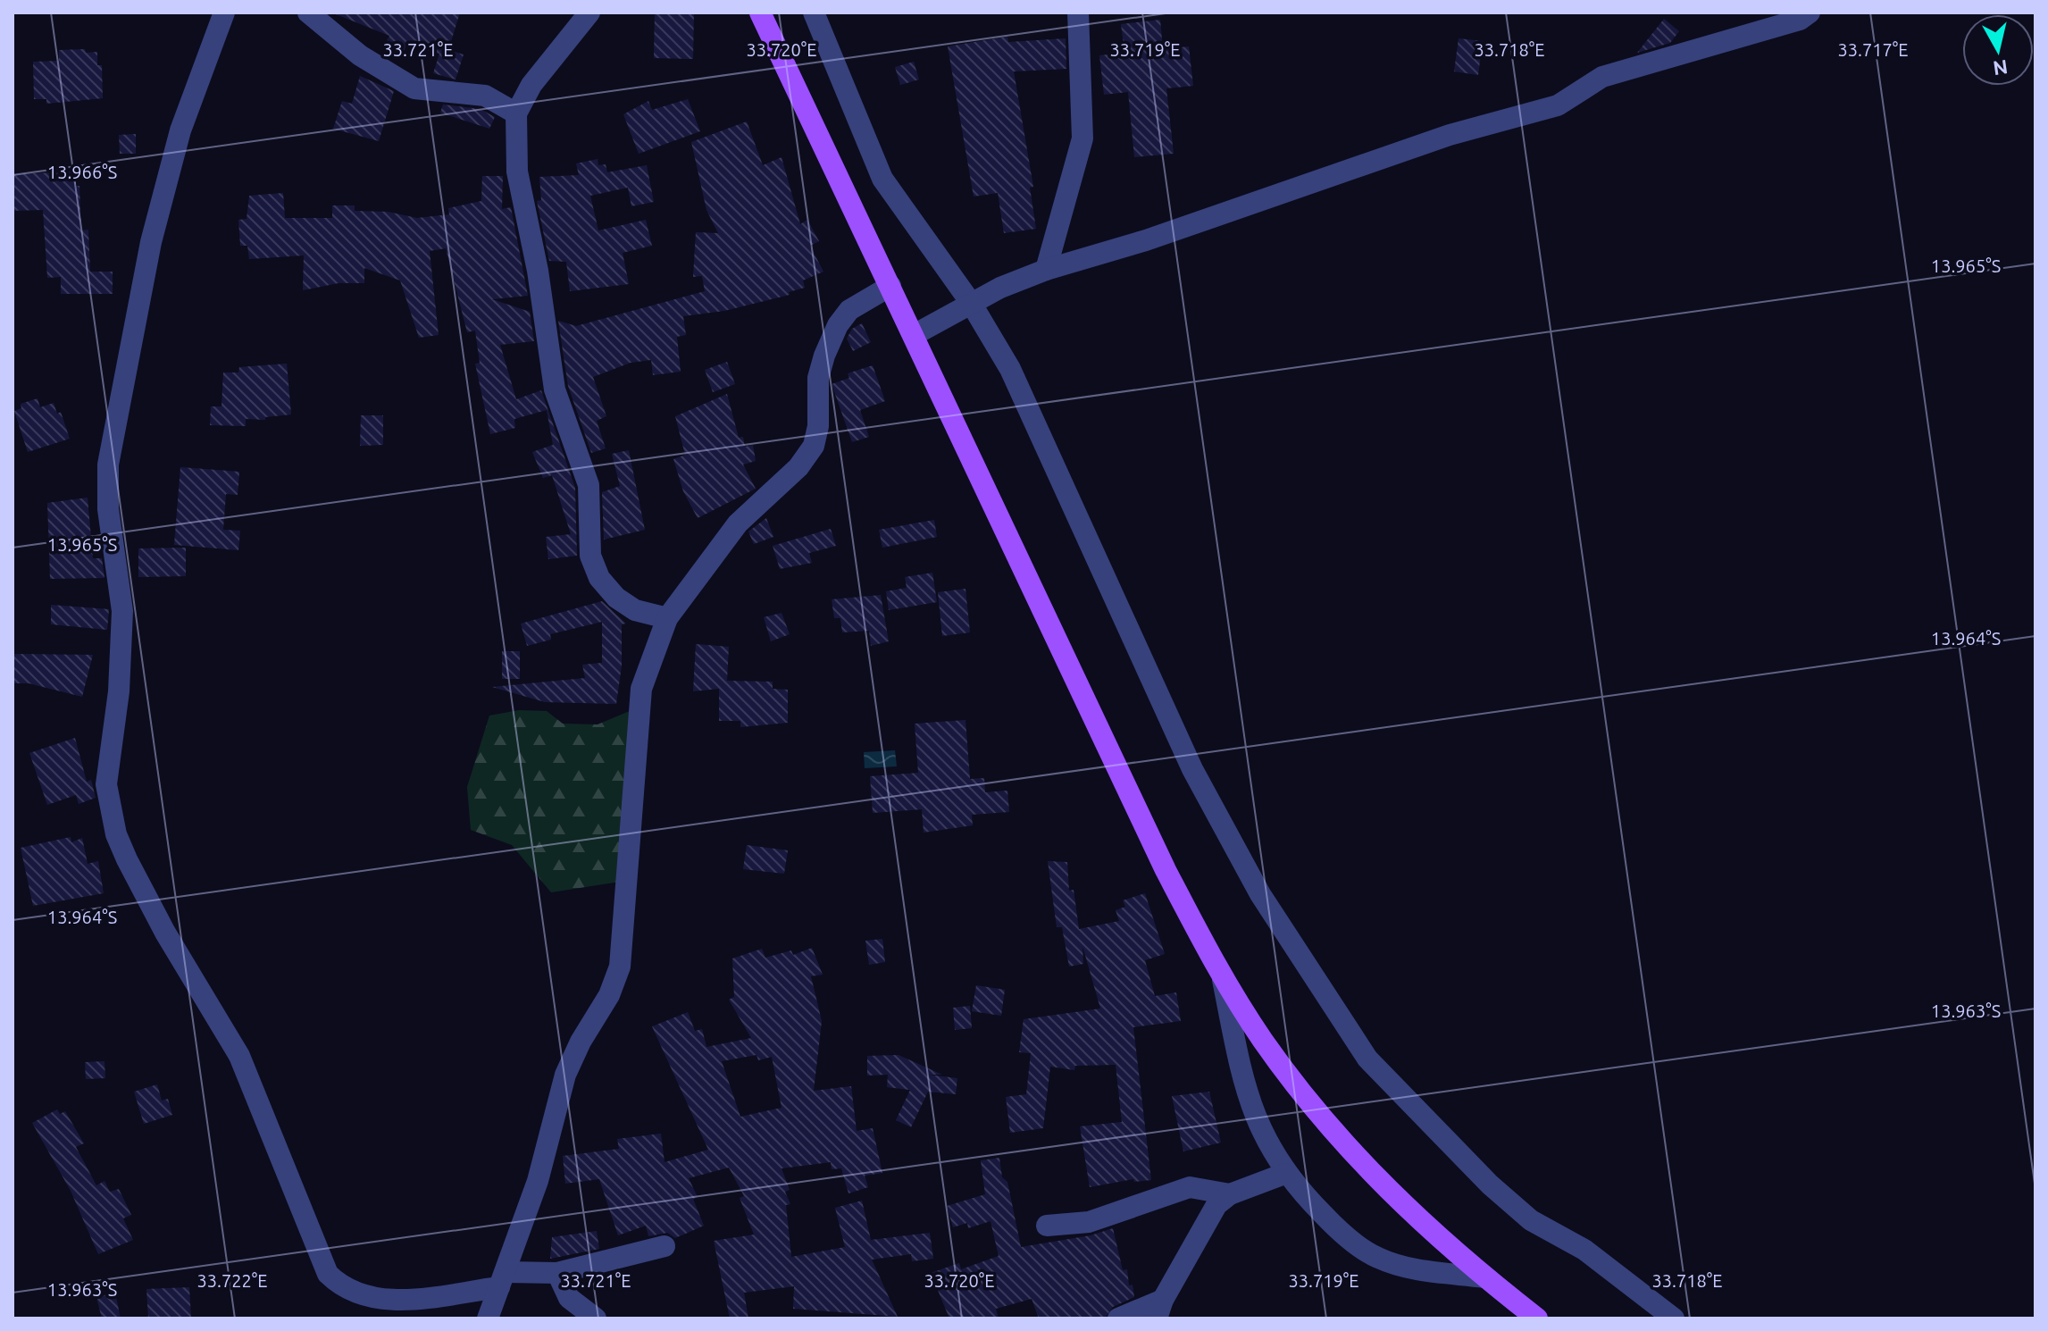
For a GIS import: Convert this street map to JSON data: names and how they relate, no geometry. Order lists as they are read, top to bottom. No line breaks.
{"north":"bottom","coordinates":["33.721°E","33.720°E","33.719°E","33.718°E","33.717°E","13.966°S","13.965°S","13.964°S","13.963°S","33.722°E"]}
